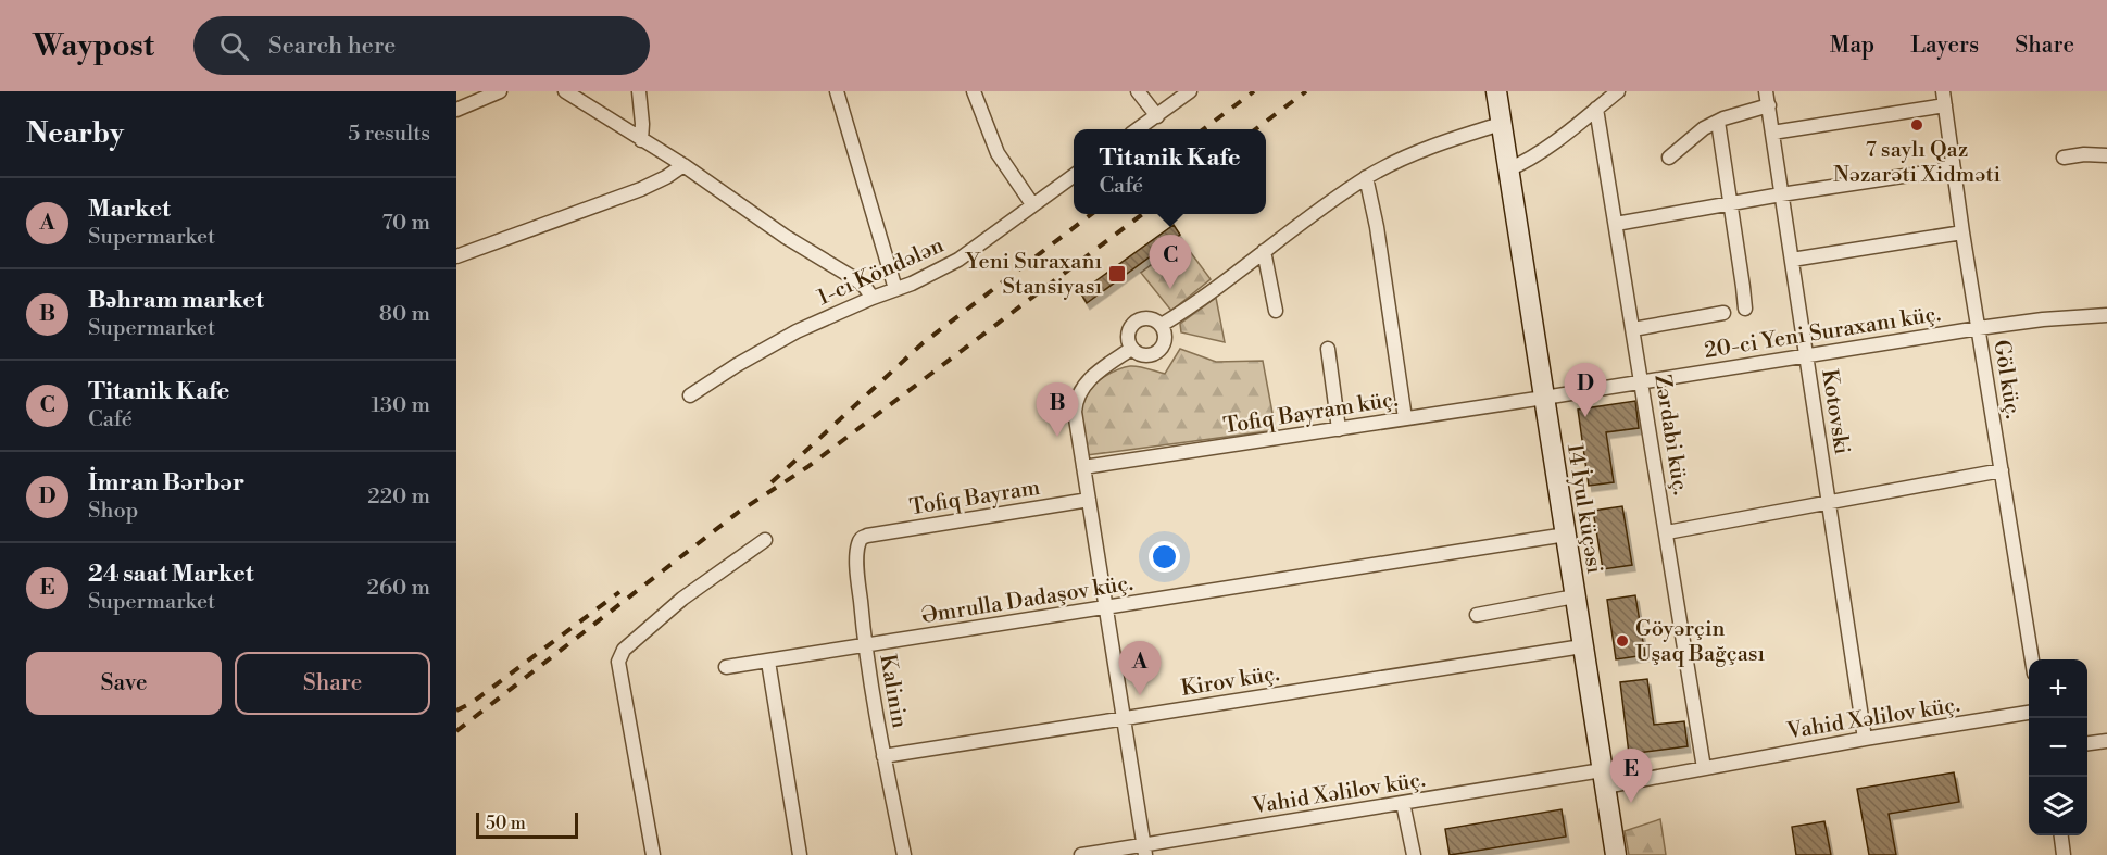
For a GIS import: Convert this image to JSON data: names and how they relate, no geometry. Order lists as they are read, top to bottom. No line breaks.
{"streets":{"street":["1-ci Köndələn","20-ci Yeni Suraxanı küç.","Göl küç.","Tofiq Bayram küç.","Kotovski","Zərdabi küç.","Tofiq Bayram","14 İyul küçəsi","Əmrulla Dadaşov küç.","Kirov küç.","Kalinin","Vahid Xəlilov küç."]},"crossings":[["20-ci Yeni Suraxanı küç.","Göl küç."],["20-ci Yeni Suraxanı küç.","Tofiq Bayram küç."],["20-ci Yeni Suraxanı küç.","Kotovski"],["20-ci Yeni Suraxanı küç.","Zərdabi küç."],["20-ci Yeni Suraxanı küç.","14 İyul küçəsi"],["Tofiq Bayram küç.","14 İyul küçəsi"],["Kotovski","Vahid Xəlilov küç."],["Zərdabi küç.","Vahid Xəlilov küç."],["Tofiq Bayram","Kalinin"],["14 İyul küçəsi","Əmrulla Dadaşov küç."],["14 İyul küçəsi","Kirov küç."],["14 İyul küçəsi","Vahid Xəlilov küç."],["Əmrulla Dadaşov küç.","Kalinin"],["Kirov küç.","Kalinin"]],"places":{"other":["7 saylı Qaz Nəzarəti Xidməti","Göyərçin Uşaq Bağçası"],"transit":["Yeni Suraxanı Stansiyası"]},"scale_bar":"50 m","page":{"header":"Waypost","search":"Search here","nav":["Map","Layers","Share"],"heading":["Nearby","5 results"],"popup":["Titanik Kafe","Café"],"list":[{"mark":"A","name":"Market","note":"Supermarket","value":"70 m"},{"mark":"B","name":"Bәhram market","note":"Supermarket","value":"80 m"},{"mark":"C","name":"Titanik Kafe","note":"Café","value":"130 m"},{"mark":"D","name":"İmran Bərbər","note":"Shop","value":"220 m"},{"mark":"E","name":"24 saat Market","note":"Supermarket","value":"260 m"}],"pins":["C","D","B","A","E"],"buttons":["Save","Share"],"map_buttons":["+","−"],"scale":"50 m"}}
